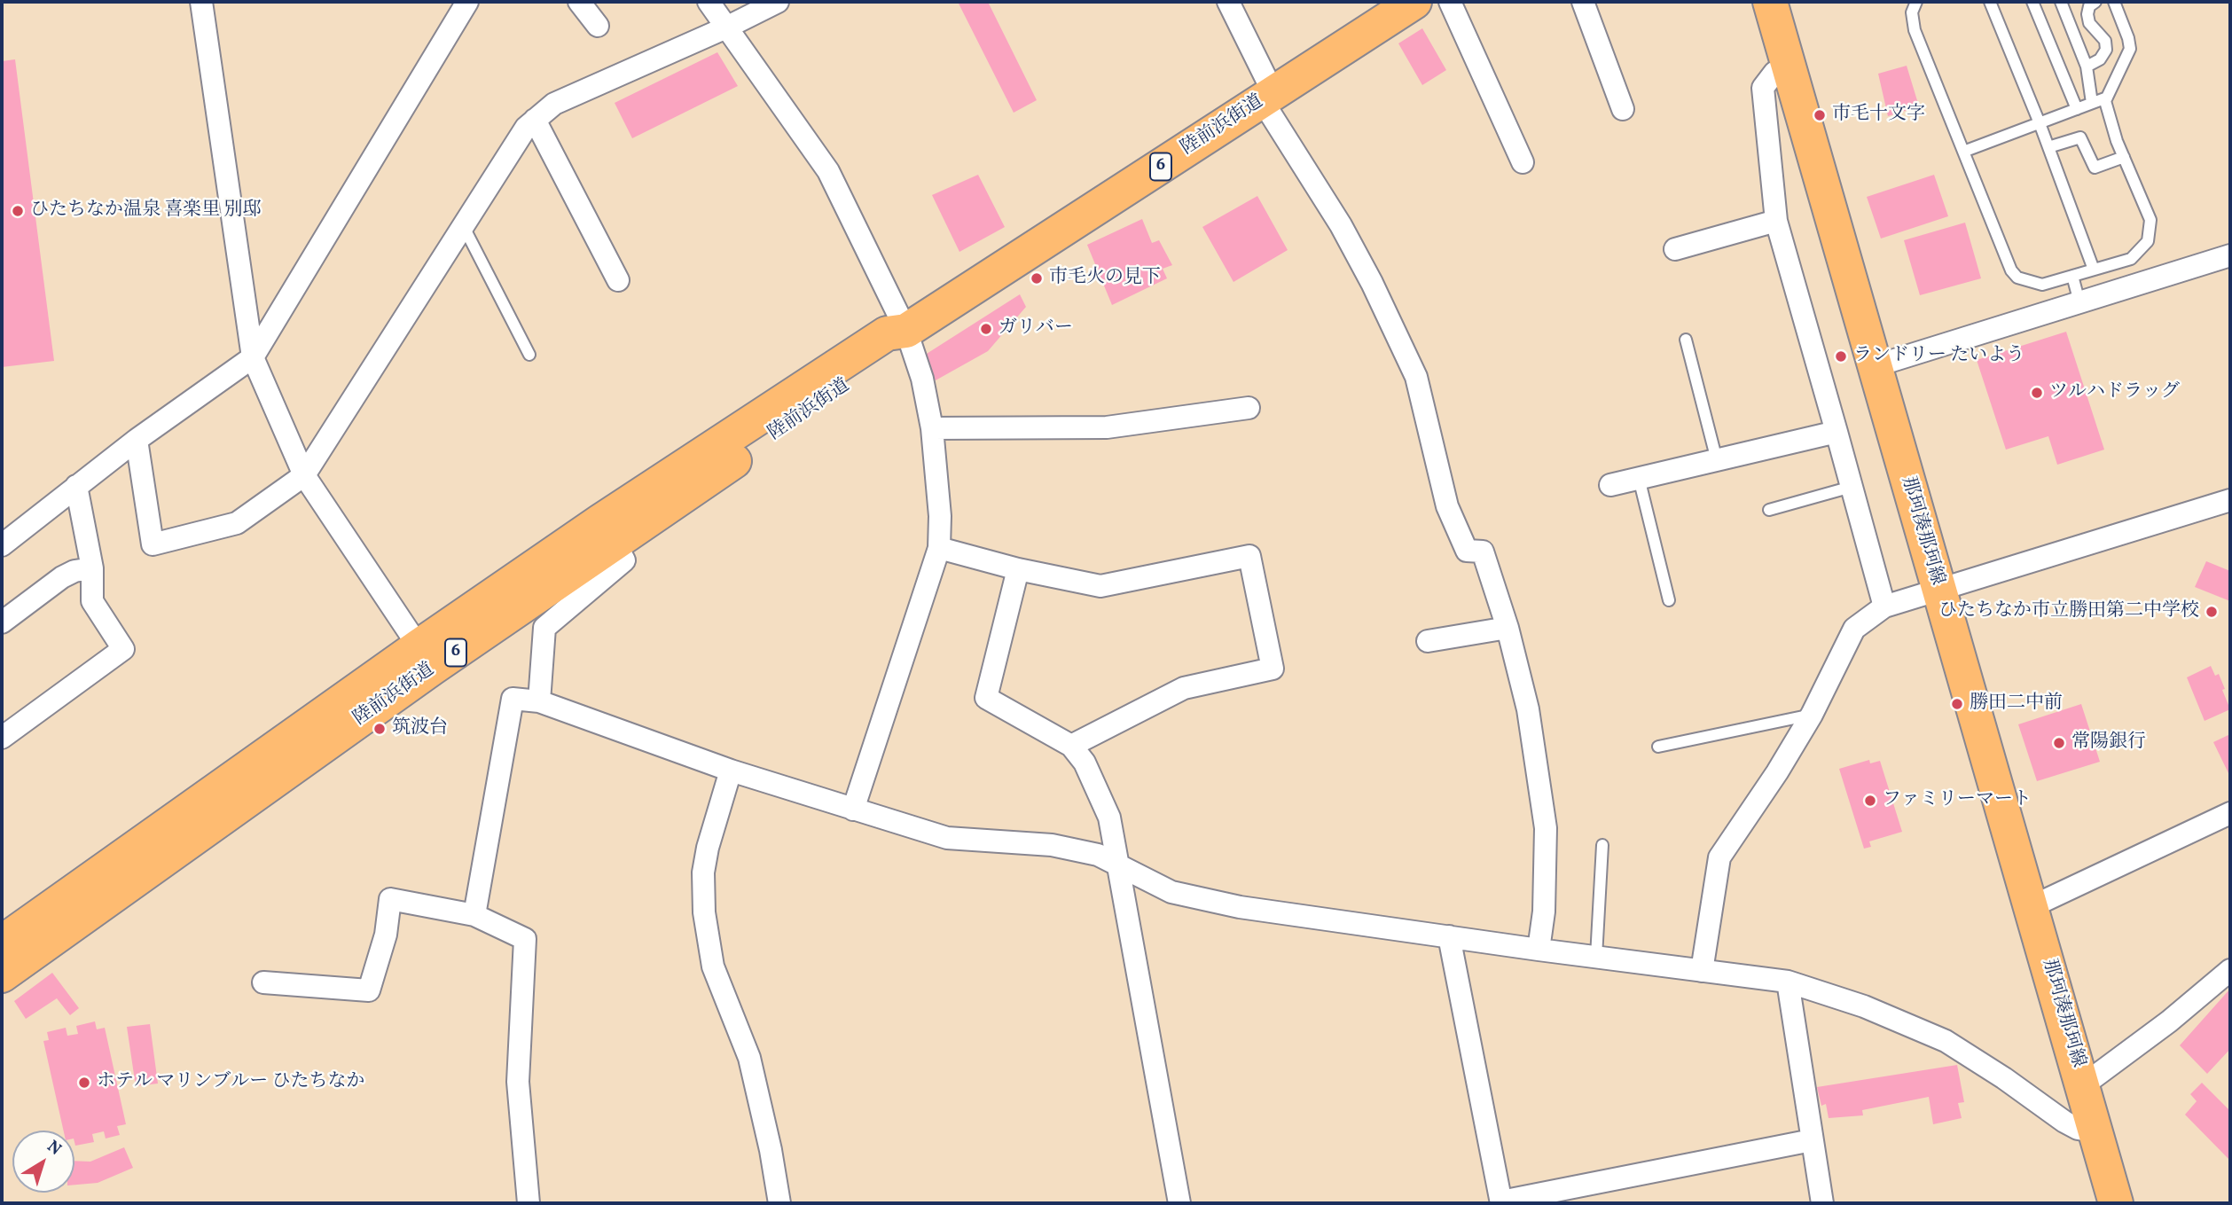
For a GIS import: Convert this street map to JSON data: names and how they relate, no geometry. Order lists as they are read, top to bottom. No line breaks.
{"streets":{"main road":["陸前浜街道","6","那珂湊那珂線"]},"places":["市毛十文字","ひたちなか温泉 喜楽里 別邸","市毛火の見下","ガリバー","ランドリー たいよう","ツルハドラッグ","ひたちなか市立勝田第二中学校","勝田二中前","筑波台","常陽銀行","ファミリーマート","ホテル マリンブルー ひたちなか"],"north":"top right"}
